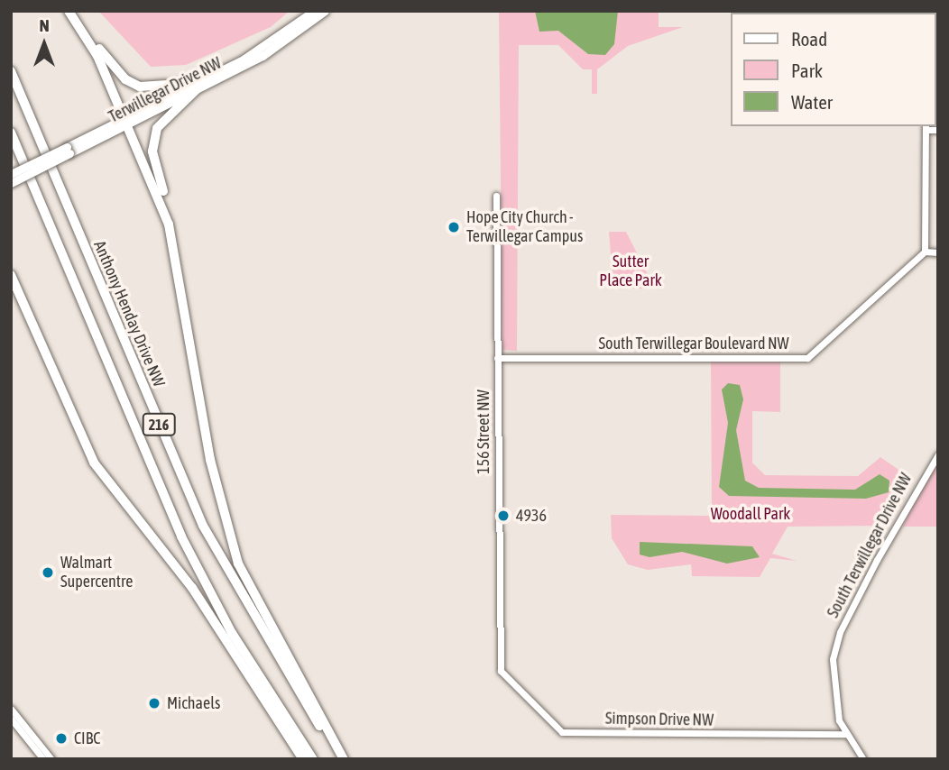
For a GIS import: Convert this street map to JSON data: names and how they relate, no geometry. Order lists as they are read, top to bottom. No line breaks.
{"streets":{"highway":["Anthony Henday Drive NW","216"],"main road":["Terwillegar Drive NW"],"street":["South Terwillegar Boulevard NW","156 Street NW","South Terwillegar Drive NW","Simpson Drive NW"]},"crossings":[["South Terwillegar Boulevard NW","156 Street NW"],["156 Street NW","Simpson Drive NW"],["South Terwillegar Drive NW","Simpson Drive NW"]],"parks":["Sutter Place Park","Woodall Park"],"places":["Hope City Church - Terwillegar Campus","4936","Walmart Supercentre","Michaels","CIBC"],"legend":["Road","Park","Water"],"north":"top"}
